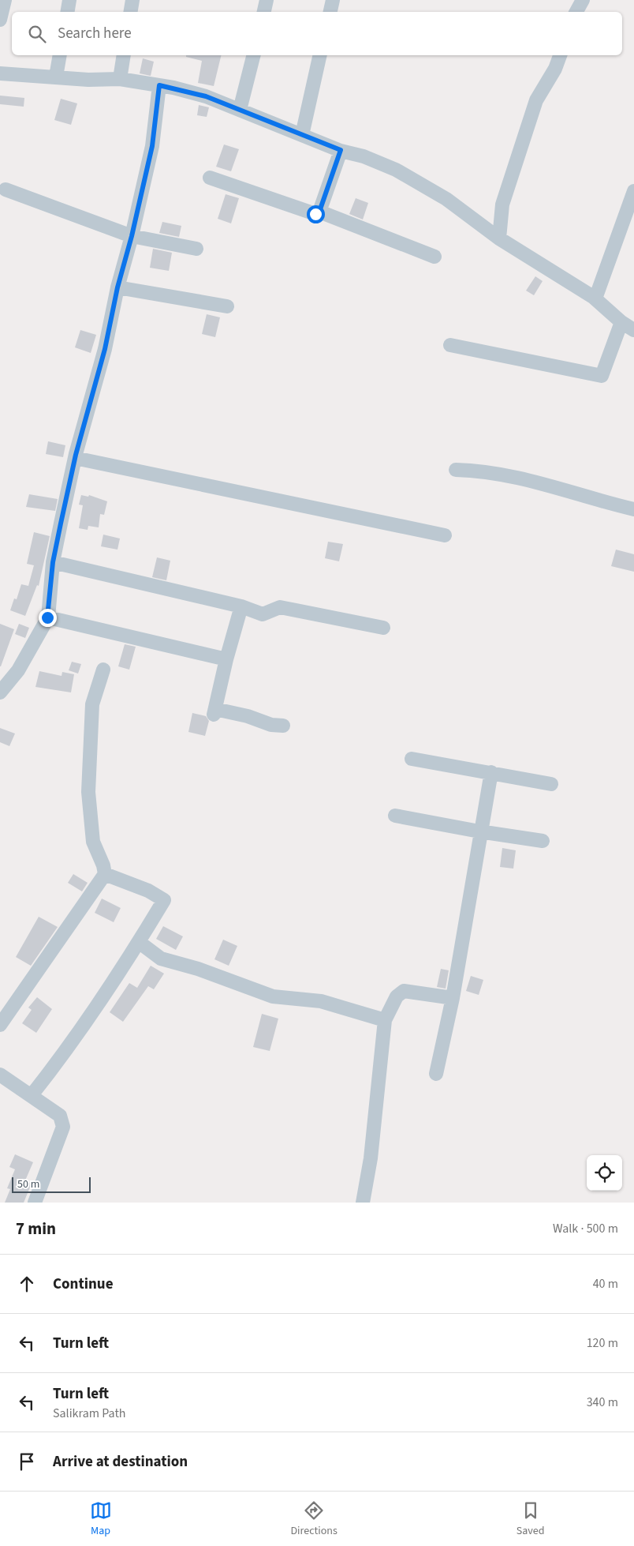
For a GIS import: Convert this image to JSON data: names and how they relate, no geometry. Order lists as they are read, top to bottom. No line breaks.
{"scale_bar":"50 m","page":{"search":"Search here","scale":"50 m","heading":["7 min","Walk · 500 m"],"list":[["Continue","40 m"],["Turn left","120 m"],["Turn left","Salikram Path","340 m"],"Arrive at destination"],"nav":["Map","Directions","Saved"]}}
